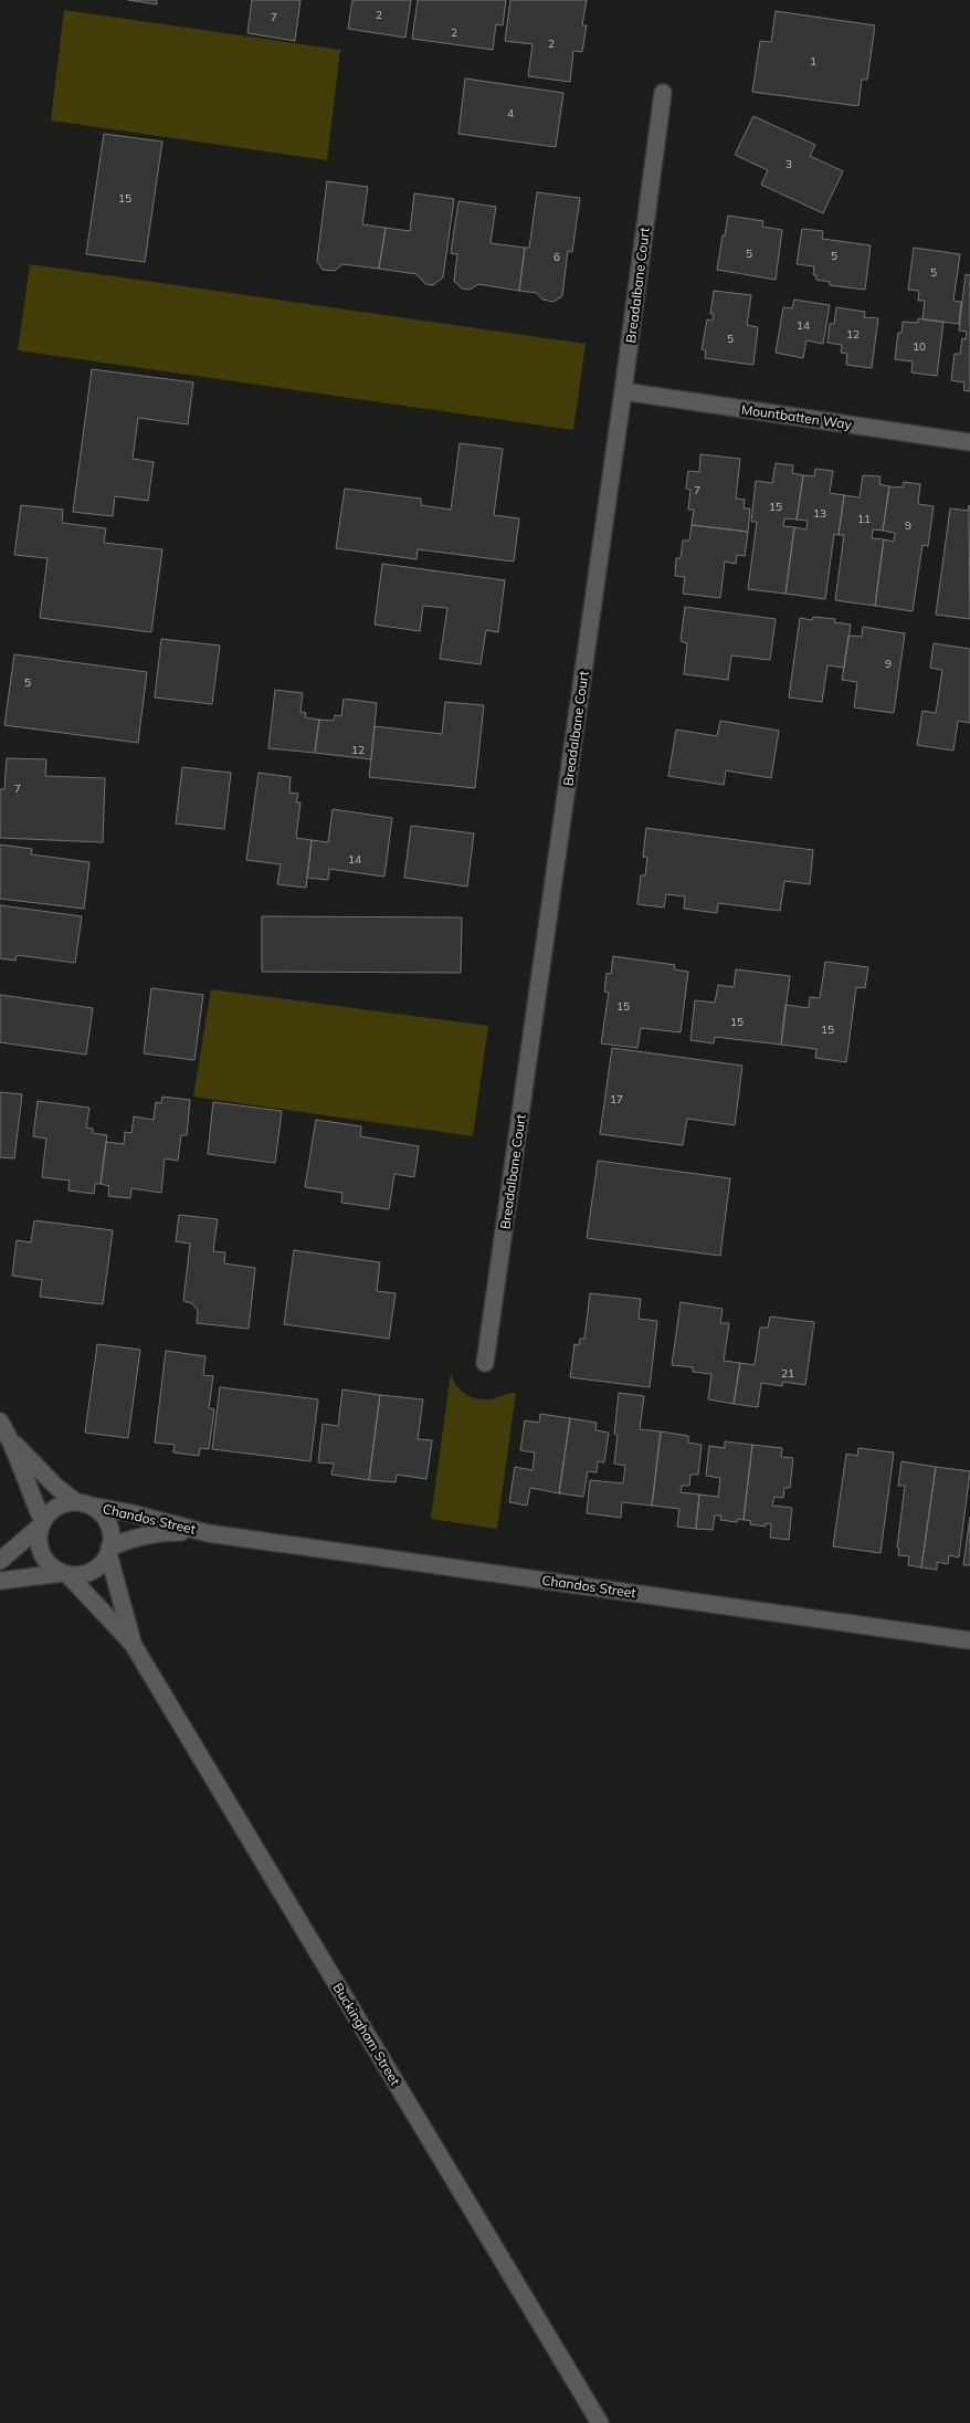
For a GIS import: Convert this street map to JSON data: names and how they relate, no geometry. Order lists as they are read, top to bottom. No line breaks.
{"streets":{"street":["Breadalbane Court","Mountbatten Way","Chandos Street","Buckingham Street"]},"crossings":[["Breadalbane Court","Mountbatten Way"],["Chandos Street","Buckingham Street"]],"house_numbers":["2","7","2","2","1","4","3","15","5","5","6","5","14","12","5","10","7","15","13","11","9","9","5","12","7","14","15","15","15","17","21"]}
